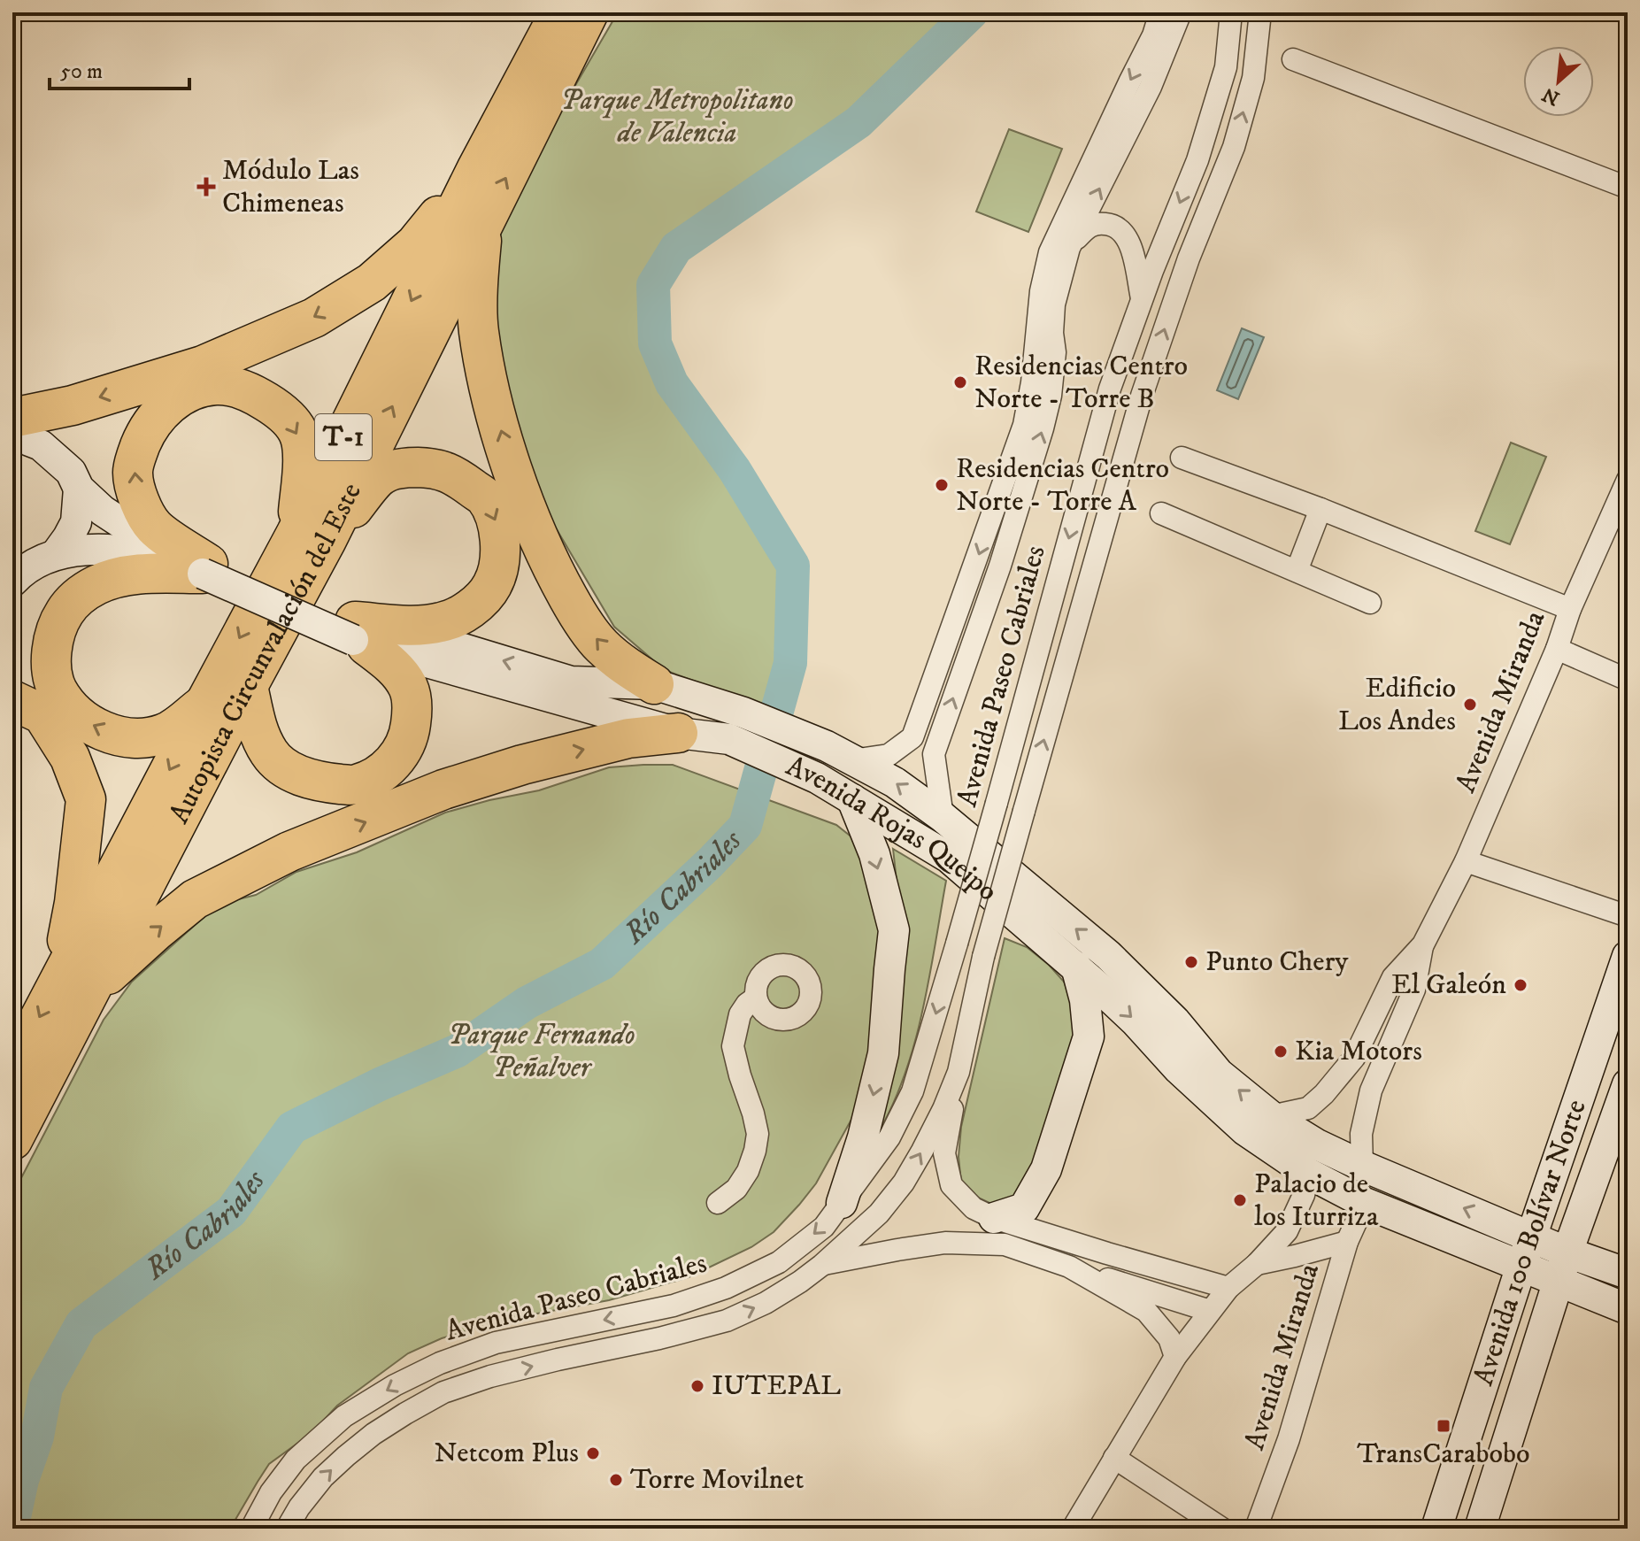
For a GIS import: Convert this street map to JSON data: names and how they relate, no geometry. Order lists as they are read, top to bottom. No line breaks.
{"streets":{"highway":["T-1","Autopista Circunvalación del Este"],"street":["Avenida Paseo Cabriales","Avenida Miranda","Avenida Rojas Queipo","Avenida 100 Bolívar Norte"]},"crossings":[["Avenida Paseo Cabriales","Avenida Rojas Queipo"],["Avenida Miranda","Avenida Rojas Queipo"],["Avenida Rojas Queipo","Avenida 100 Bolívar Norte"]],"water":["Río Cabriales"],"parks":["Parque Metropolitano de Valencia","Parque Fernando Peñalver"],"places":{"health":["Módulo Las Chimeneas"],"other":["Residencias Centro Norte - Torre B","Residencias Centro Norte - Torre A","Edificio Los Andes","Punto Chery","El Galeón","Kia Motors","Palacio de los Iturriza","IUTEPAL","Netcom Plus","Torre Movilnet"],"transit":["TransCarabobo"]},"scale_bar":"50 m","north":"bottom left"}
